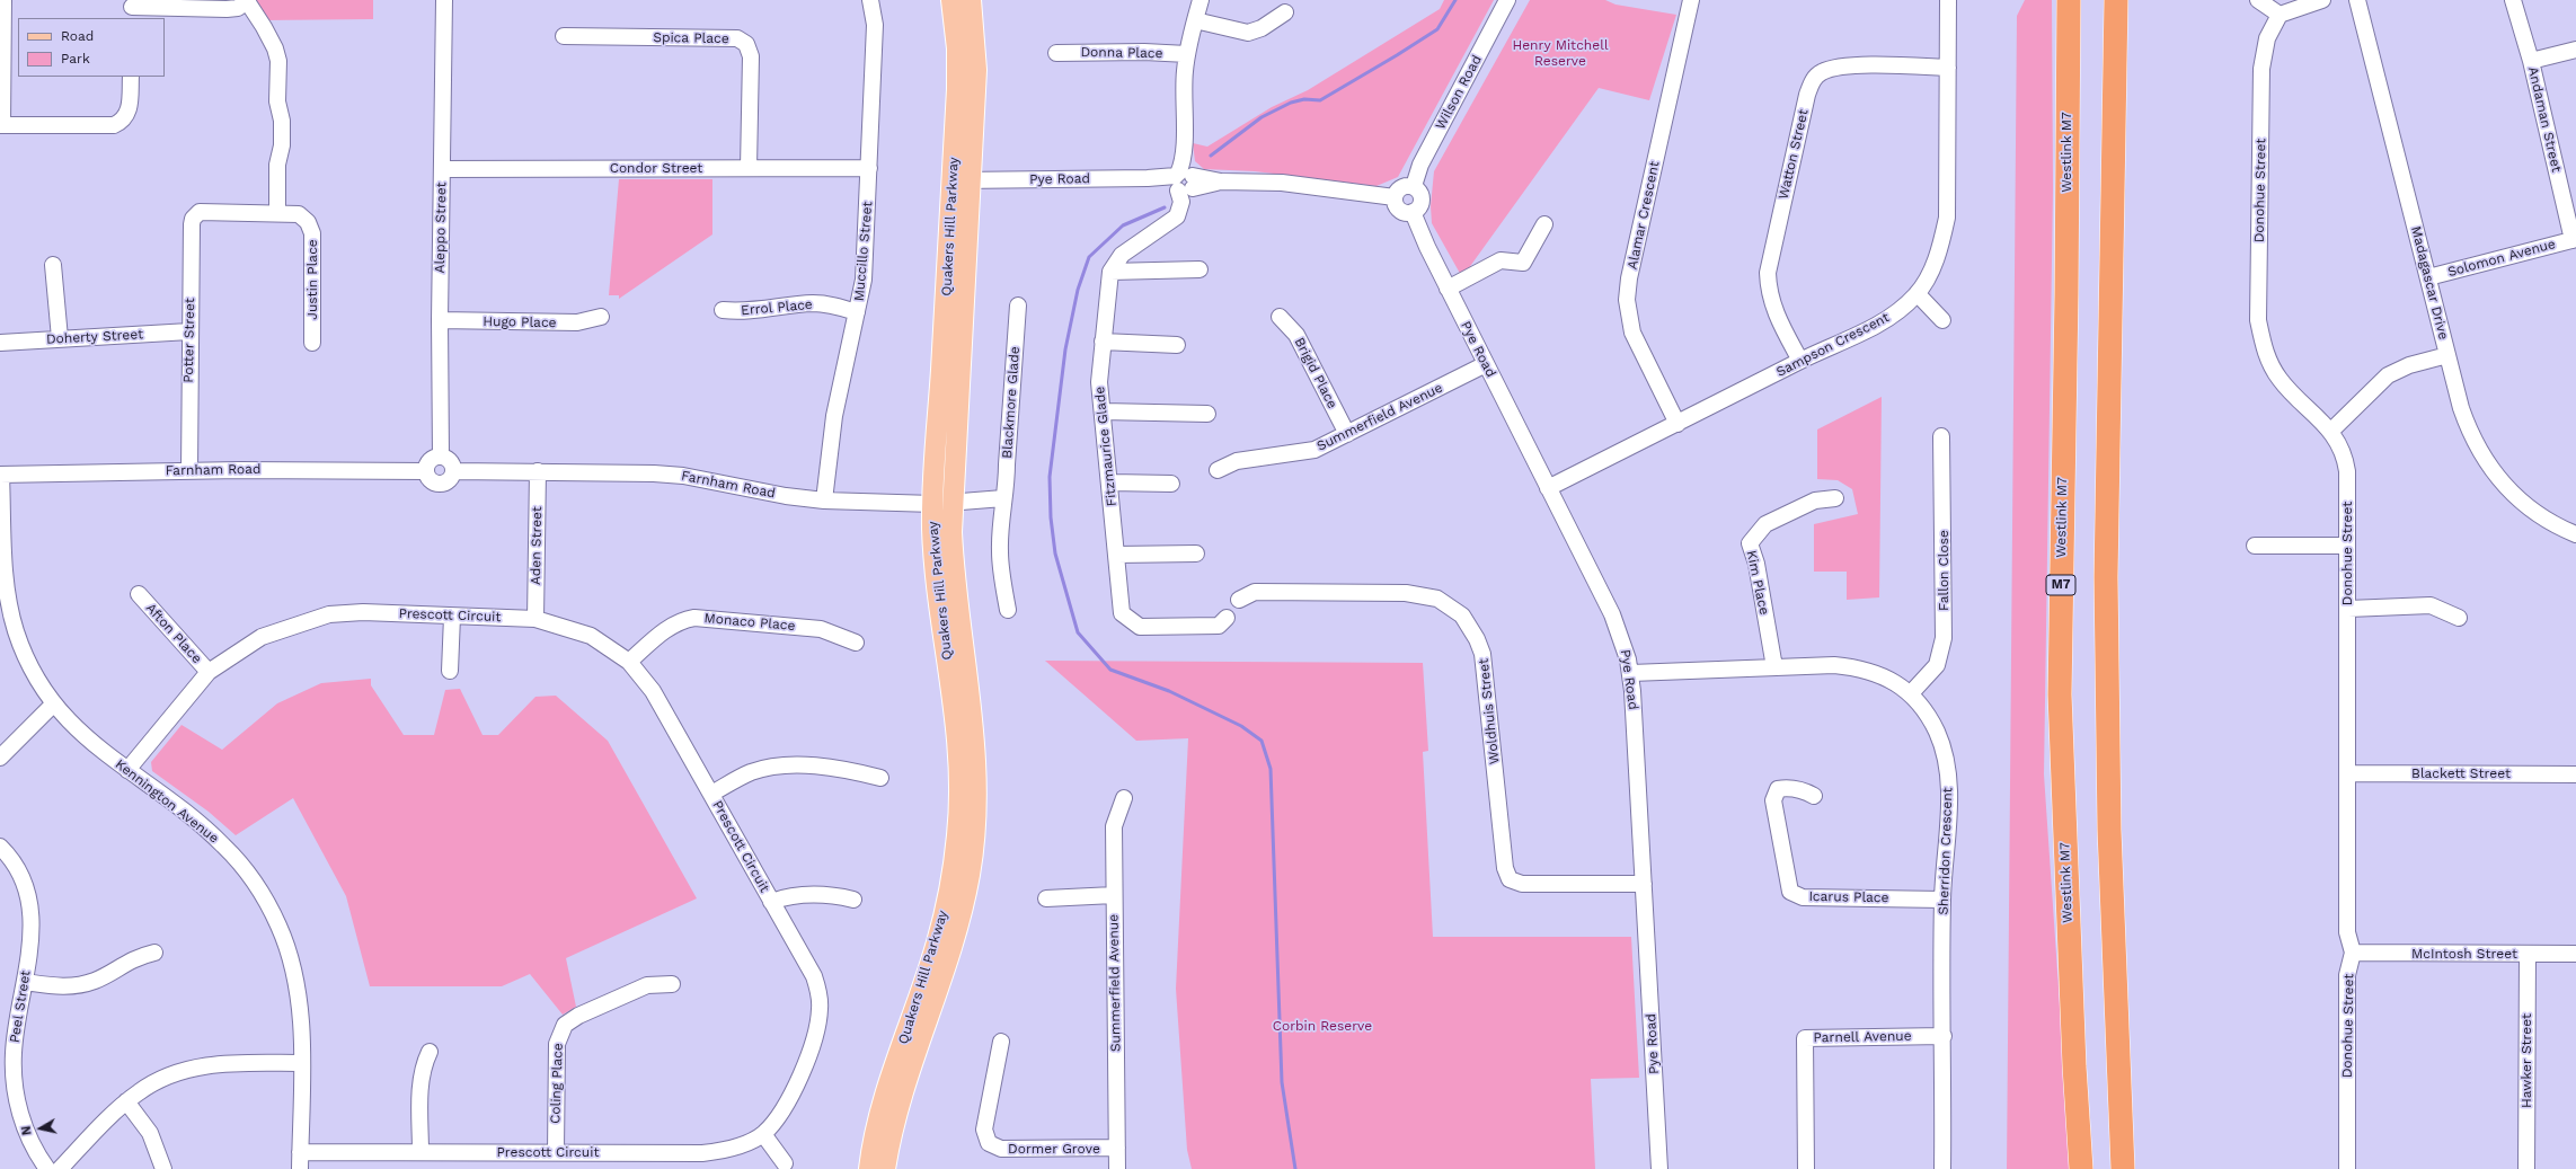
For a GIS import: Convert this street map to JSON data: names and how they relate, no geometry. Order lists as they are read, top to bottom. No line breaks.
{"streets":{"highway":["Westlink M7","M7"],"main road":["Quakers Hill Parkway"],"street":["Spica Place","Donna Place","Wilson Road","Andaman Street","Watton Street","Condor Street","Pye Road","Donohue Street","Alamar Crescent","Aleppo Street","Muccillo Street","Solomon Avenue","Justin Place","Madagascar Drive","Errol Place","Hugo Place","Doherty Street","Potter Street","Sampson Crescent","Brigid Place","Blackmore Glade","Summerfield Avenue","Fitzmaurice Glade","Farnham Road","Aden Street","Fallon Close","Kim Place","Prescott Circuit","Monaco Place","Afton Place","Woldhuis Street","Blackett Street","Kennington Avenue","Sherridon Crescent","Icarus Place","McIntosh Street","Peel Street","Parnell Avenue","Hawker Street","Coling Place","Dormer Grove"]},"crossings":[["Spica Place","Condor Street"],["Wilson Road","Pye Road"],["Andaman Street","Solomon Avenue"],["Watton Street","Sampson Crescent"],["Condor Street","Aleppo Street"],["Condor Street","Muccillo Street"],["Pye Road","Quakers Hill Parkway"],["Pye Road","Sampson Crescent"],["Pye Road","Summerfield Avenue"],["Pye Road","Woldhuis Street"],["Pye Road","Sherridon Crescent"],["Donohue Street","Blackett Street"],["Donohue Street","McIntosh Street"],["Alamar Crescent","Sampson Crescent"],["Quakers Hill Parkway","Farnham Road"],["Aleppo Street","Hugo Place"],["Aleppo Street","Farnham Road"],["Muccillo Street","Errol Place"],["Muccillo Street","Farnham Road"],["Solomon Avenue","Madagascar Drive"],["Justin Place","Potter Street"],["Doherty Street","Potter Street"],["Potter Street","Farnham Road"],["Brigid Place","Summerfield Avenue"],["Blackmore Glade","Farnham Road"],["Summerfield Avenue","Dormer Grove"],["Farnham Road","Aden Street"],["Farnham Road","Kennington Avenue"],["Aden Street","Prescott Circuit"],["Fallon Close","Sherridon Crescent"],["Kim Place","Sherridon Crescent"],["Prescott Circuit","Monaco Place"],["Prescott Circuit","Afton Place"],["Prescott Circuit","Kennington Avenue"],["Prescott Circuit","Coling Place"],["Sherridon Crescent","Icarus Place"],["Sherridon Crescent","Parnell Avenue"],["McIntosh Street","Hawker Street"]],"parks":["Henry Mitchell Reserve","Corbin Reserve"],"legend":["Road","Park"],"north":"left"}
